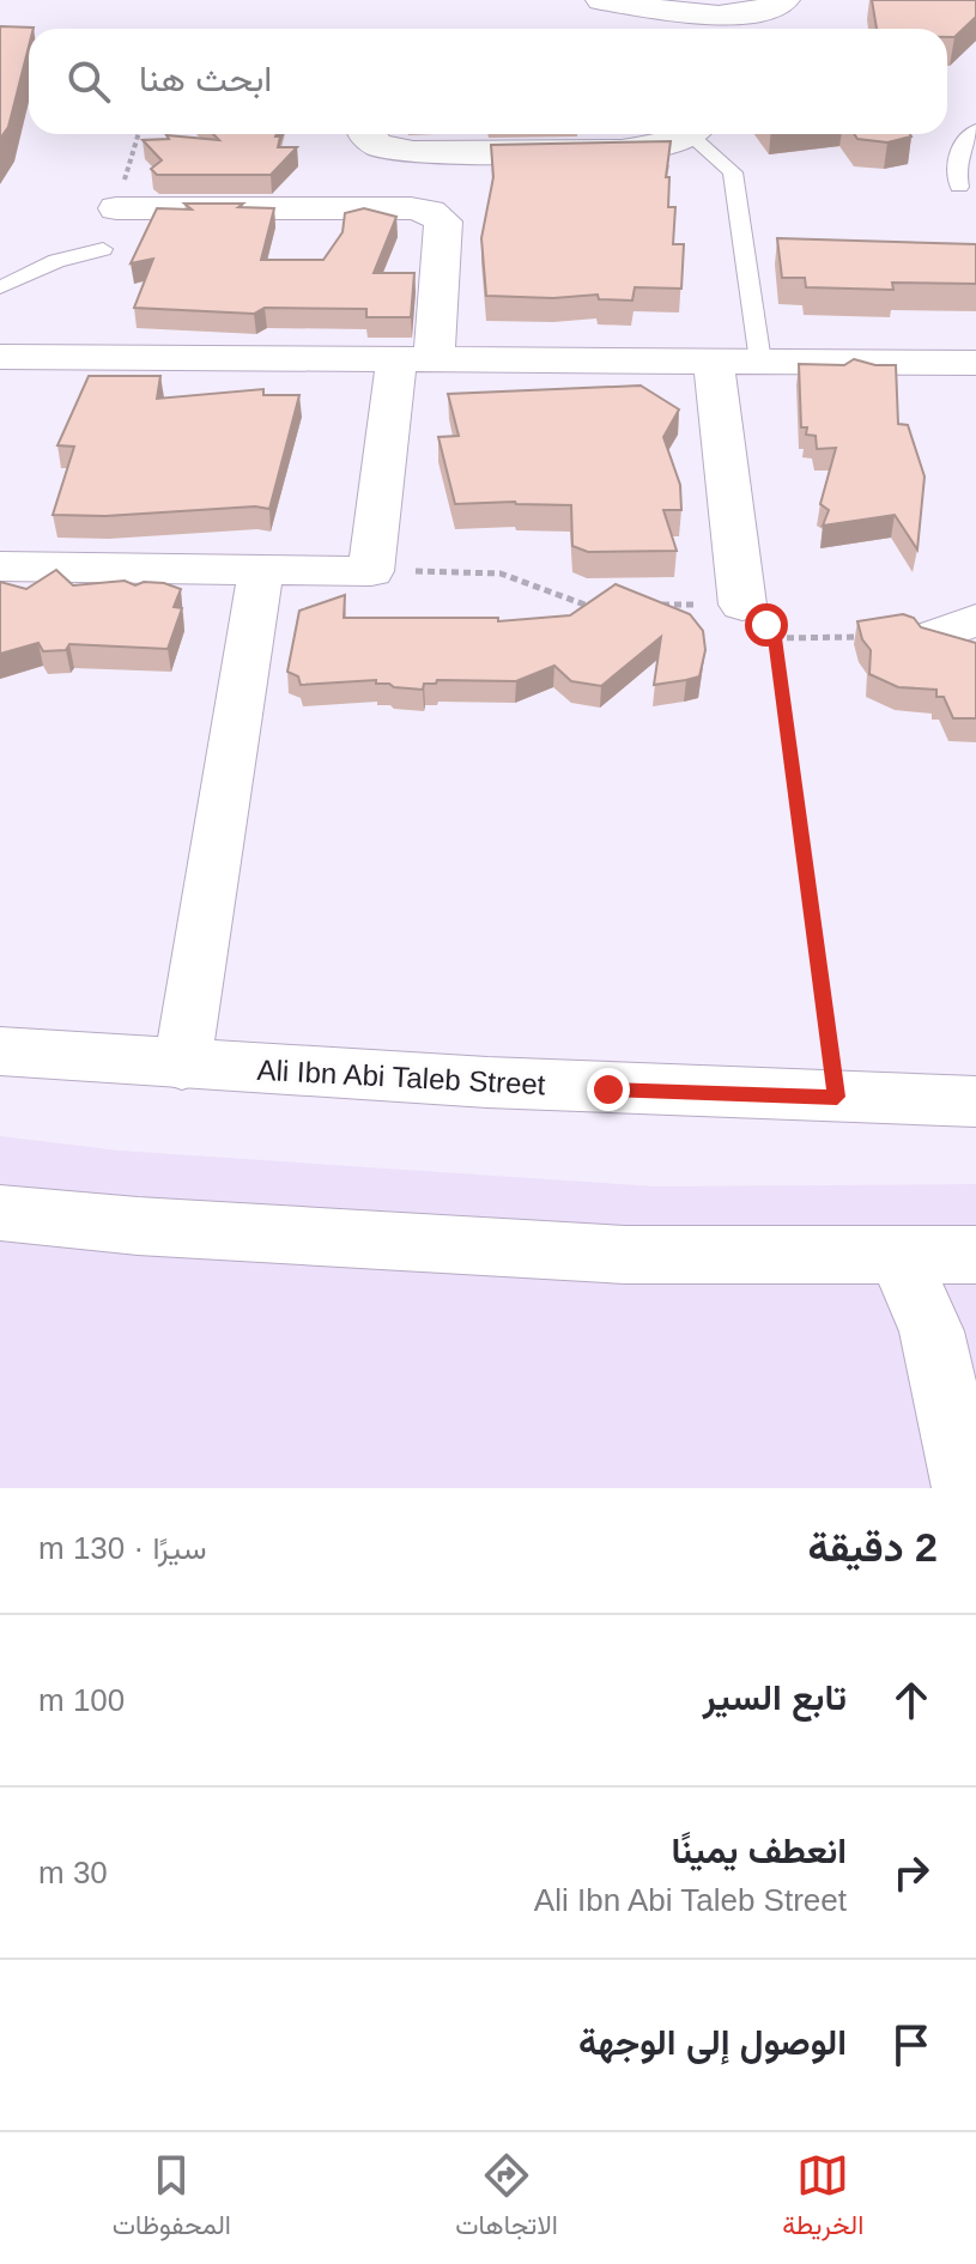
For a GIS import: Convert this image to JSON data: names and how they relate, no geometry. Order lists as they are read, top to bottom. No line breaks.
{"streets":{"street":["Ali Ibn Abi Taleb Street"]},"page":{"search":"ابحث هنا","heading":["2 دقيقة","سيرًا · 130 m"],"list":[["تابع السير","100 m"],["انعطف يمينًا","Ali Ibn Abi Taleb Street","30 m"],"الوصول إلى الوجهة"],"nav":["الخريطة","الاتجاهات","المحفوظات"]}}
